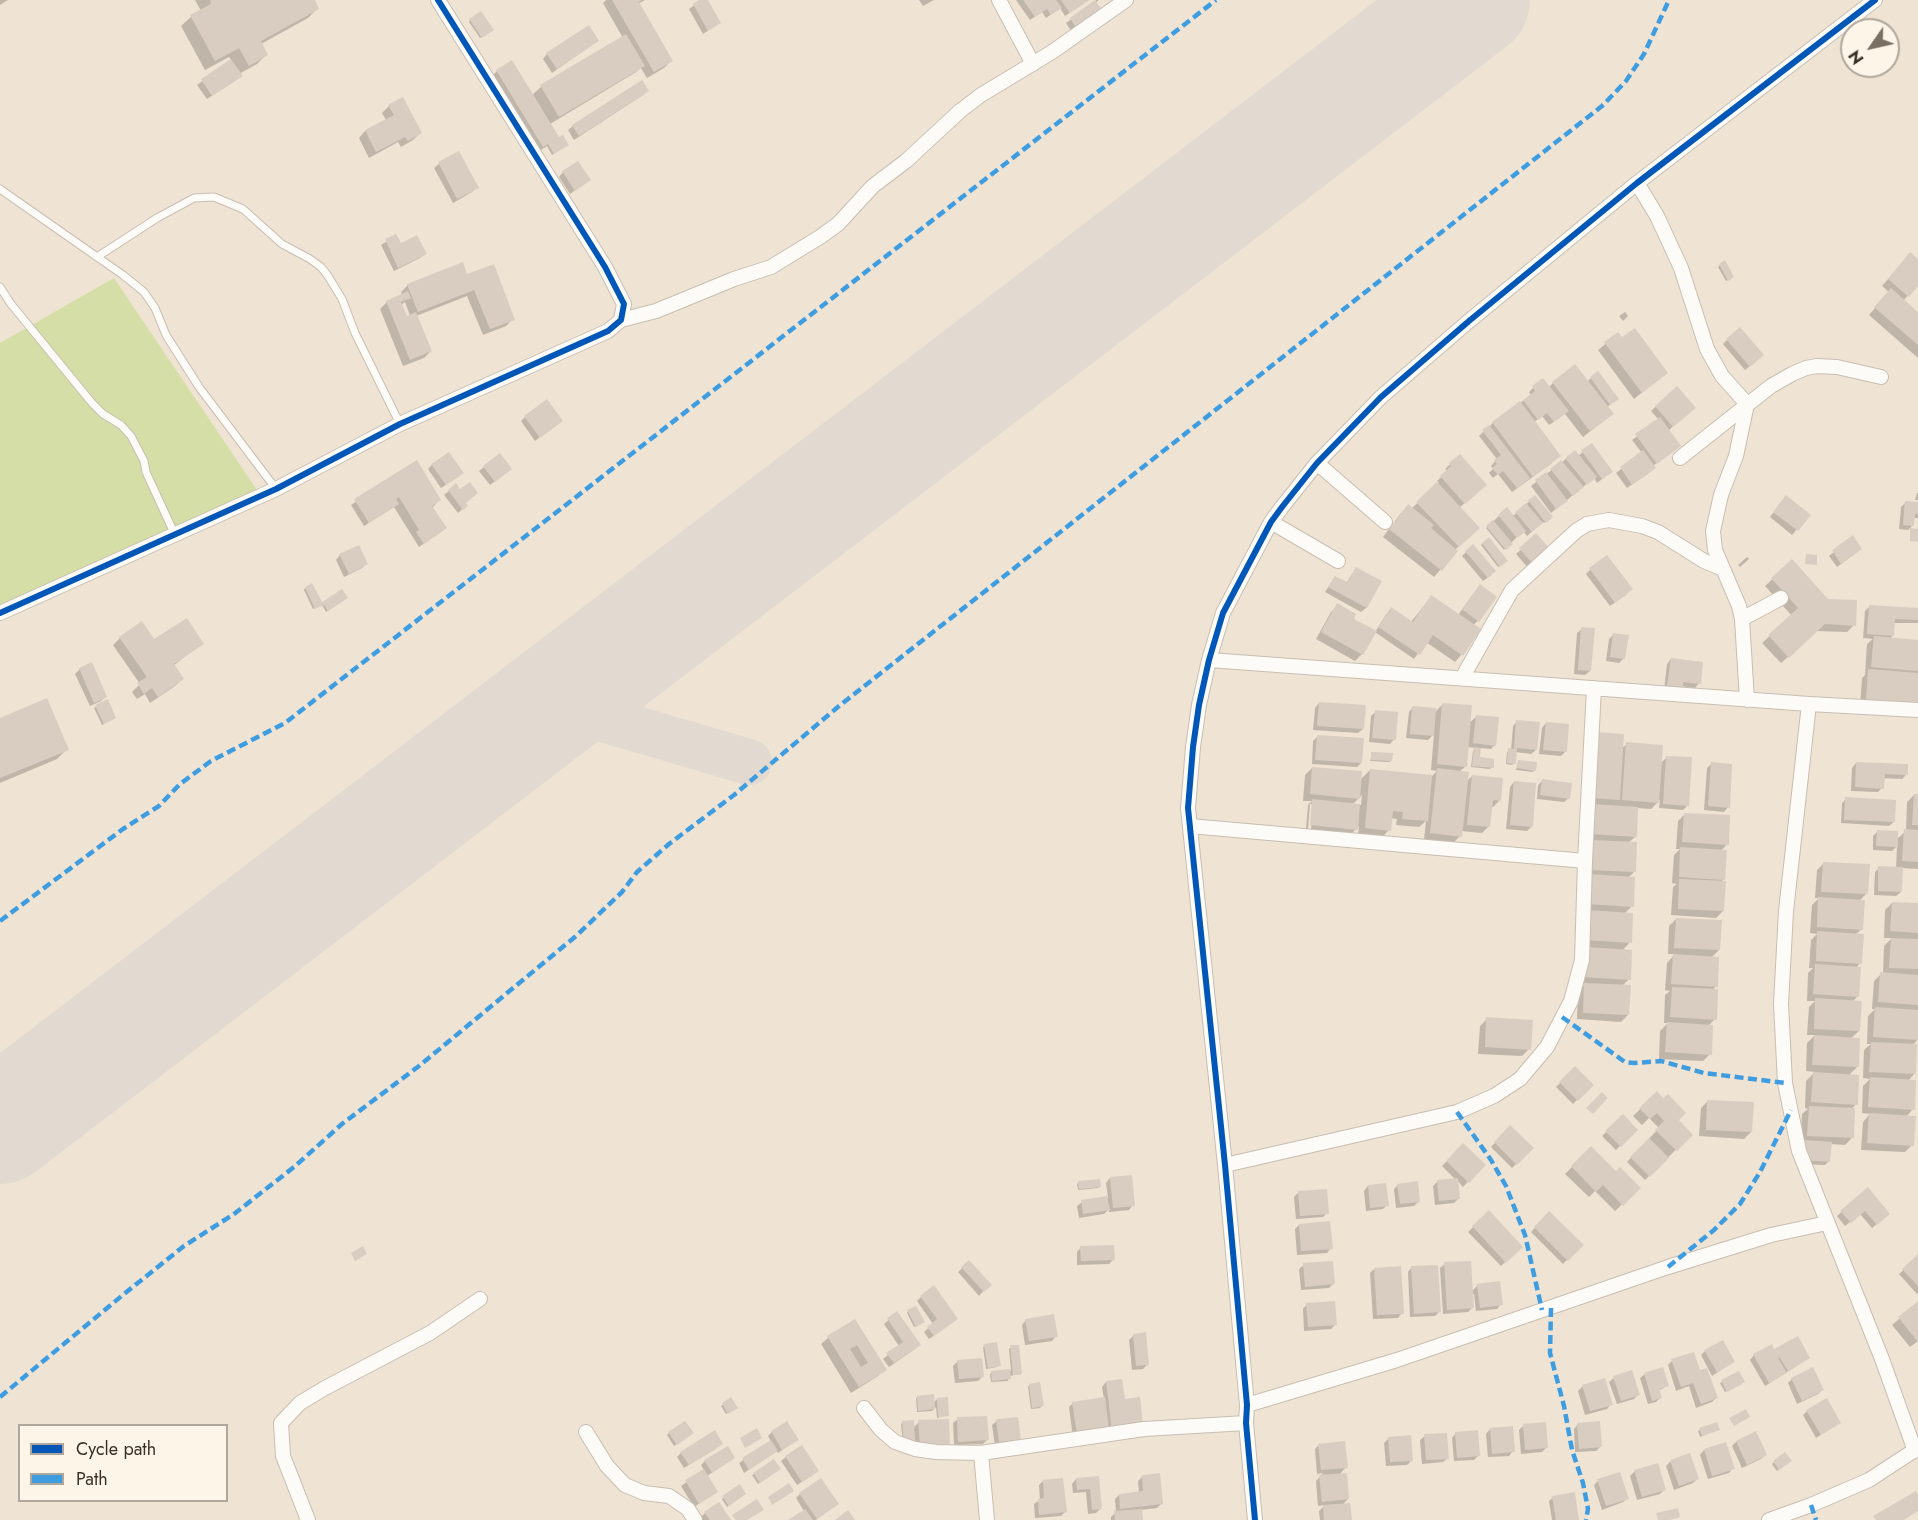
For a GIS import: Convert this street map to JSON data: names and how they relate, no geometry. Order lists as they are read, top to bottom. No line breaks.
{"legend":["Cycle path","Path"],"north":"bottom left"}
